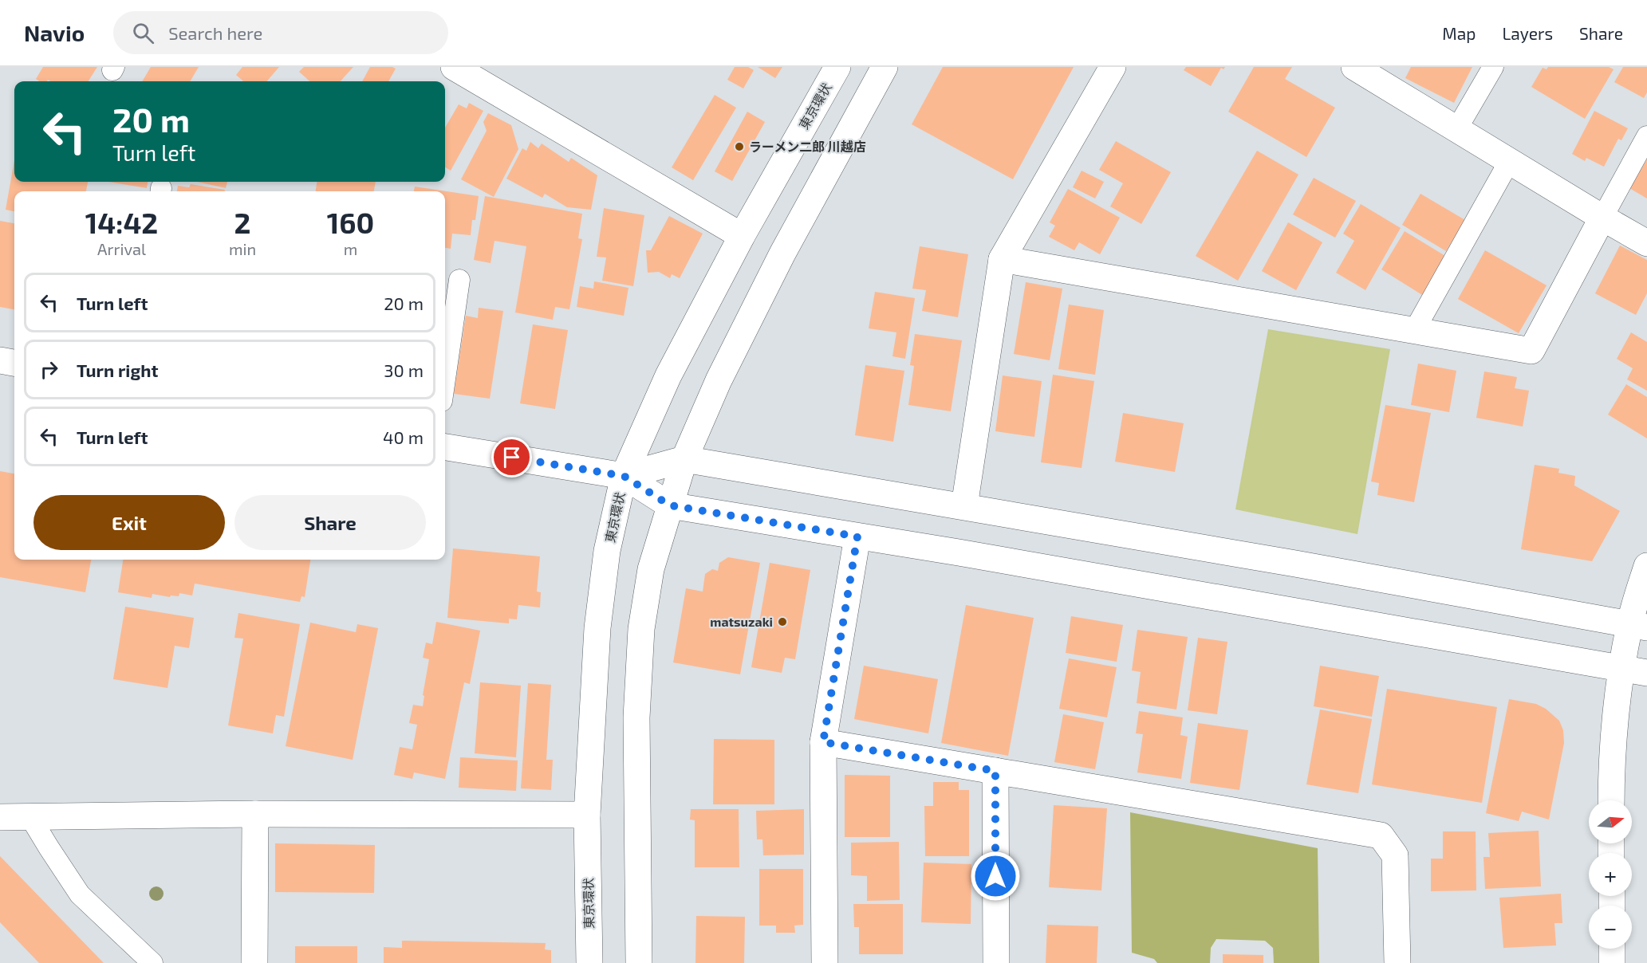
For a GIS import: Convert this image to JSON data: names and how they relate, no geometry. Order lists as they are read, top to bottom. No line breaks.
{"streets":{"main road":["東京環状"]},"places":["ラーメン二郎 川越店","matsuzaki"],"north":"right","page":{"header":"Navio","search":"Search here","nav":["Map","Layers","Share"],"turn":["20 m","Turn left"],"eta":["14:42","Arrival","2","min","160","m"],"list":[{"name":"Turn left","value":"20 m"},{"name":"Turn right","value":"30 m"},{"name":"Turn left","value":"40 m"}],"buttons":["Exit","Share"],"map_buttons":["+","−"]}}
